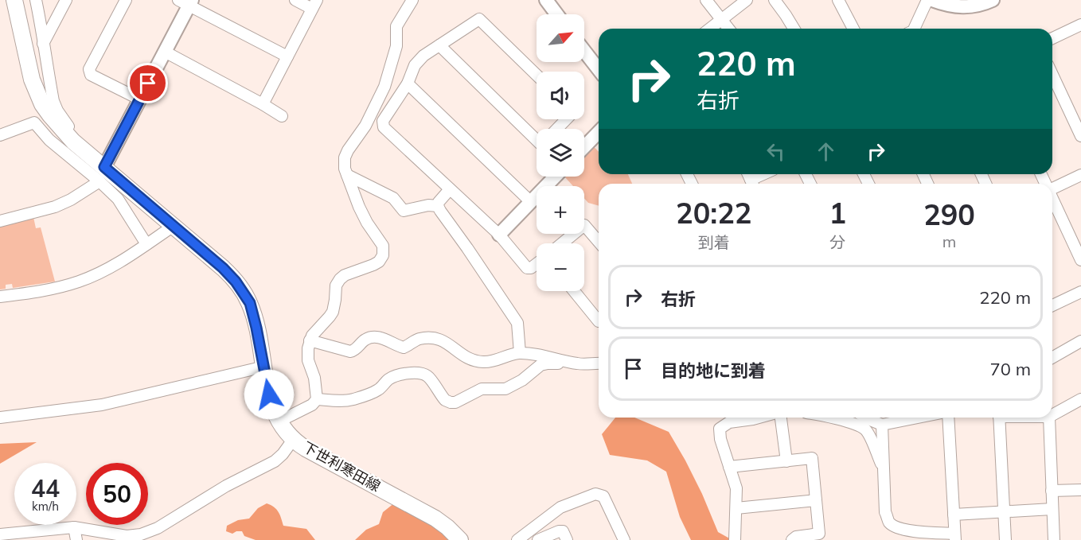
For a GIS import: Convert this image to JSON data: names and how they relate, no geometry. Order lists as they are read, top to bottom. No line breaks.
{"streets":{"main road":["下世利寒田線"]},"north":"top right","page":{"map_buttons":["+","−"],"turn":["220 m","右折"],"eta":["20:22","到着","1","分","290","m"],"list":[{"name":"右折","value":"220 m"},{"name":"目的地に到着","value":"70 m"}],"speed":"44 km/h","limit":"50"}}
